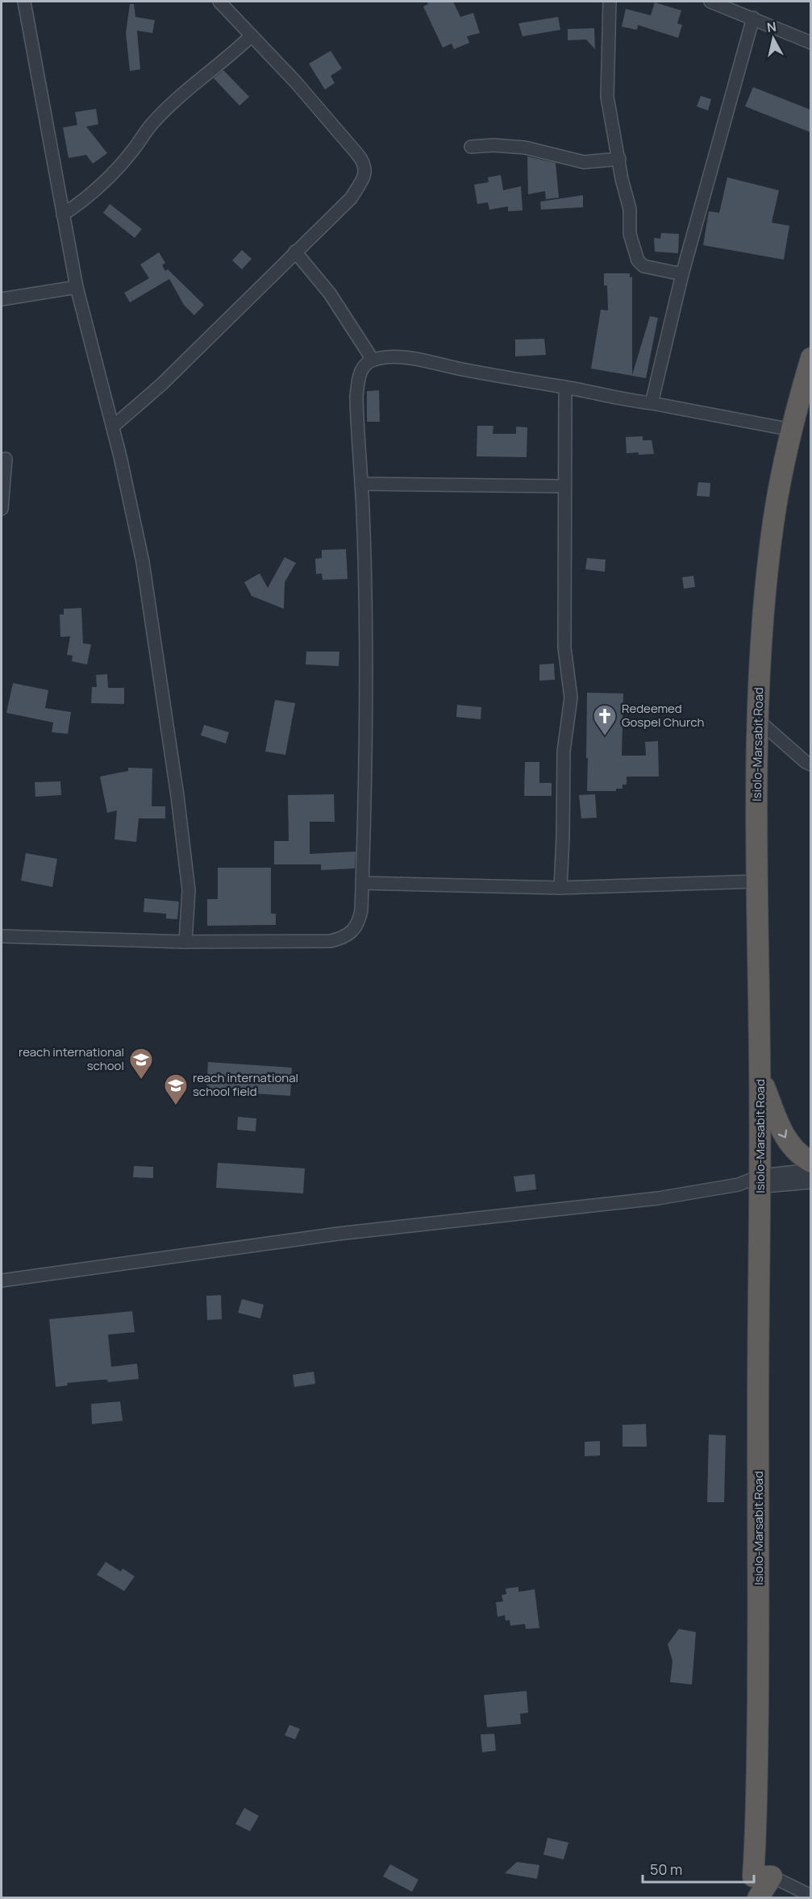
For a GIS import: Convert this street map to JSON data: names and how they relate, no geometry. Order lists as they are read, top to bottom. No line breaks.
{"streets":{"highway":["Isiolo-Marsabit Road"]},"places":{"church":["Redeemed Gospel Church"],"school or university":["reach international school","reach international school field"]},"scale_bar":"50 m","north":"top"}
